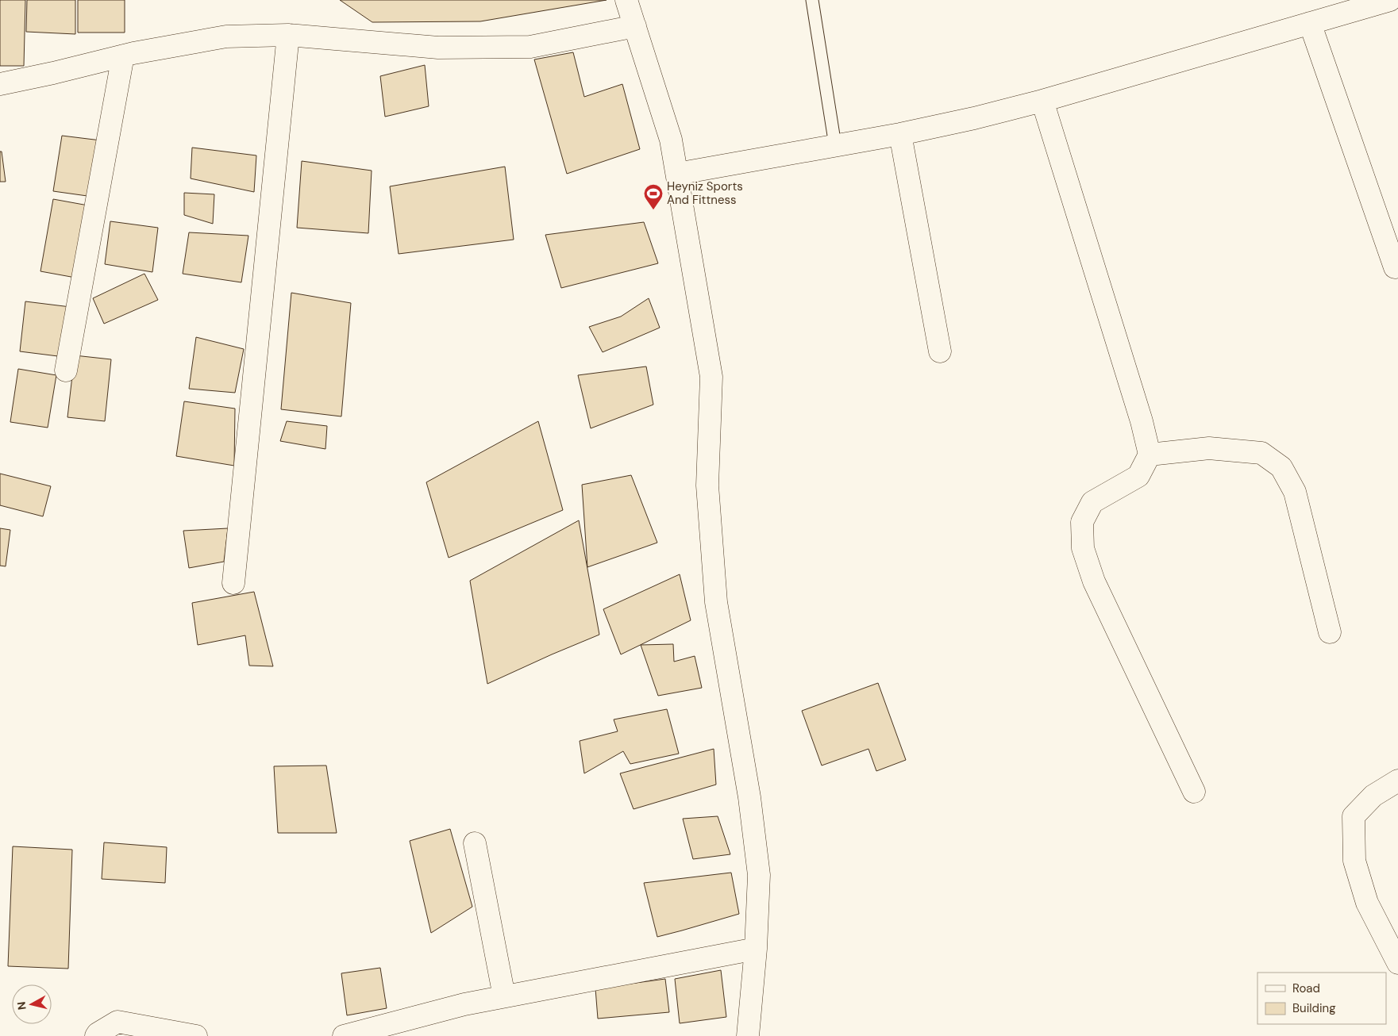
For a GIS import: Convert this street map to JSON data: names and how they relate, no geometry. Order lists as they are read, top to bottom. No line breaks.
{"places":{"sports":["Heyniz Sports And Fittness"]},"legend":["Road","Building"],"north":"left"}
